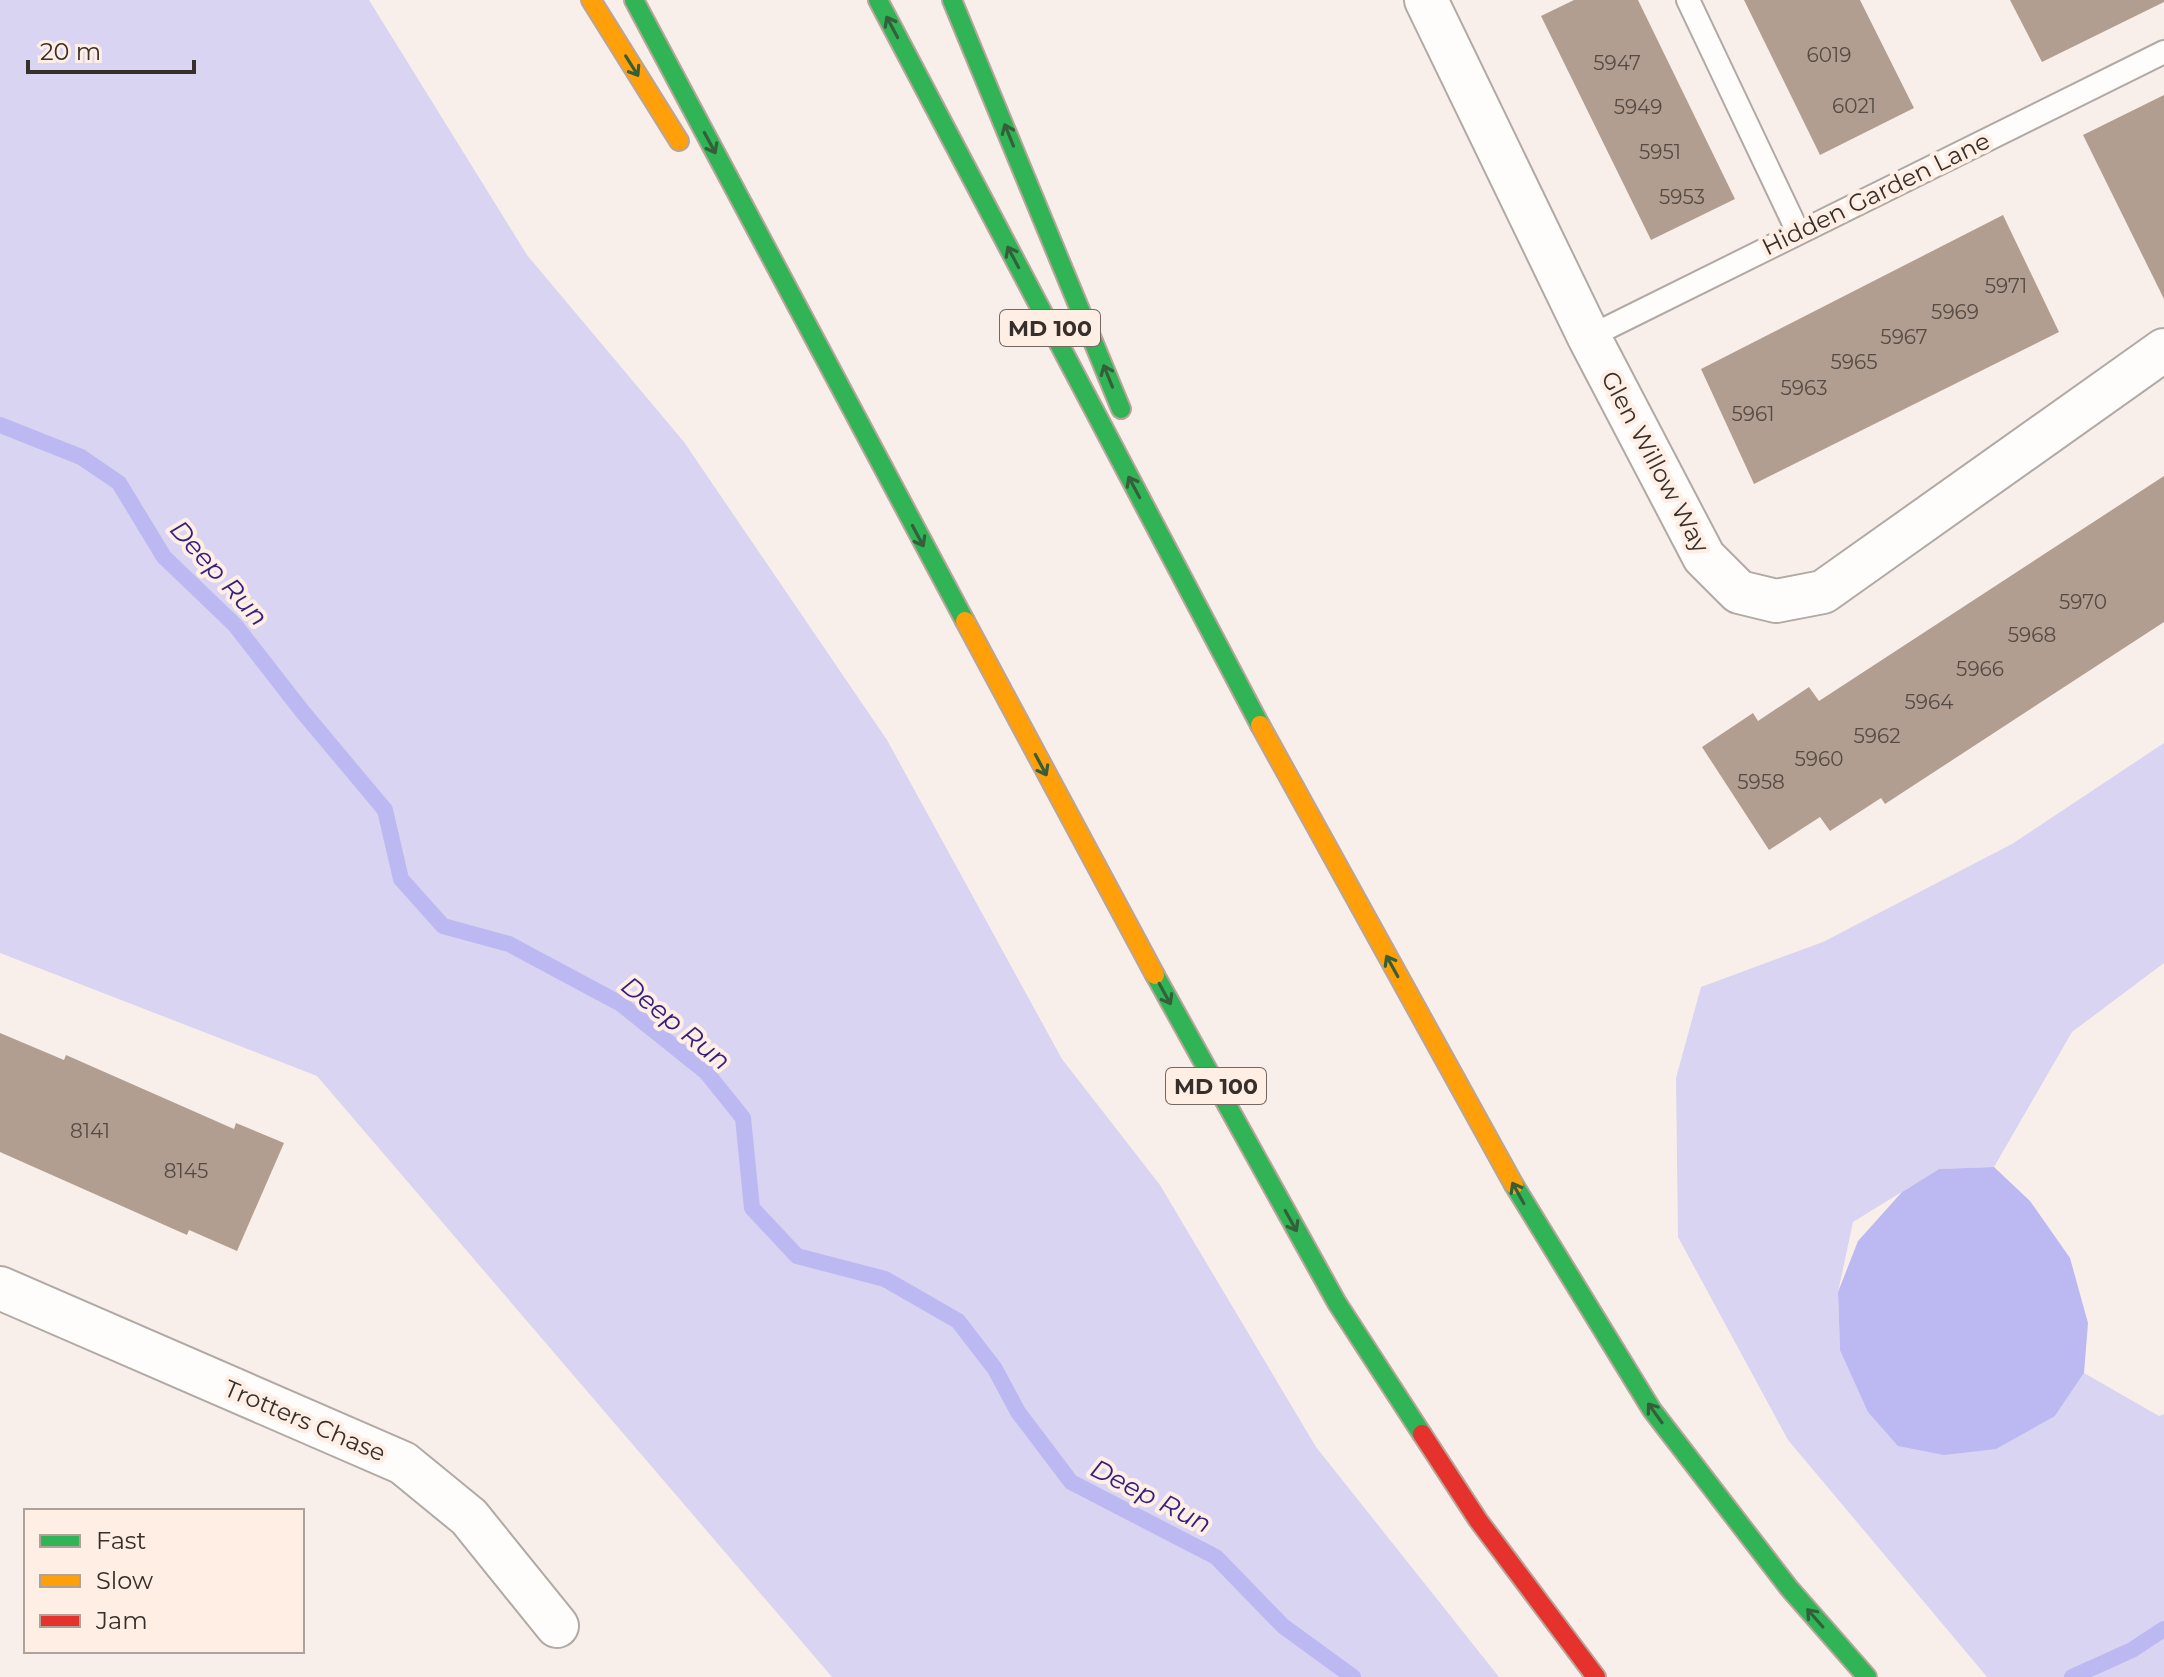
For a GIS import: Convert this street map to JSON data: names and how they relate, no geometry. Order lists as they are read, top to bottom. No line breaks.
{"streets":{"highway":["MD 100"],"street":["Glen Willow Way","Trotters Chase"],"lane":["Hidden Garden Lane"]},"crossings":[["Hidden Garden Lane","Glen Willow Way"]],"water":["Deep Run"],"house_numbers":["6019","5947","6021","5949","5951","5953","5971","5969","5967","5965","5963","5961","5970","5968","5966","5964","5962","5960","5958","8141","8145"],"legend":["Fast","Slow","Jam"],"scale_bar":"20 m"}
